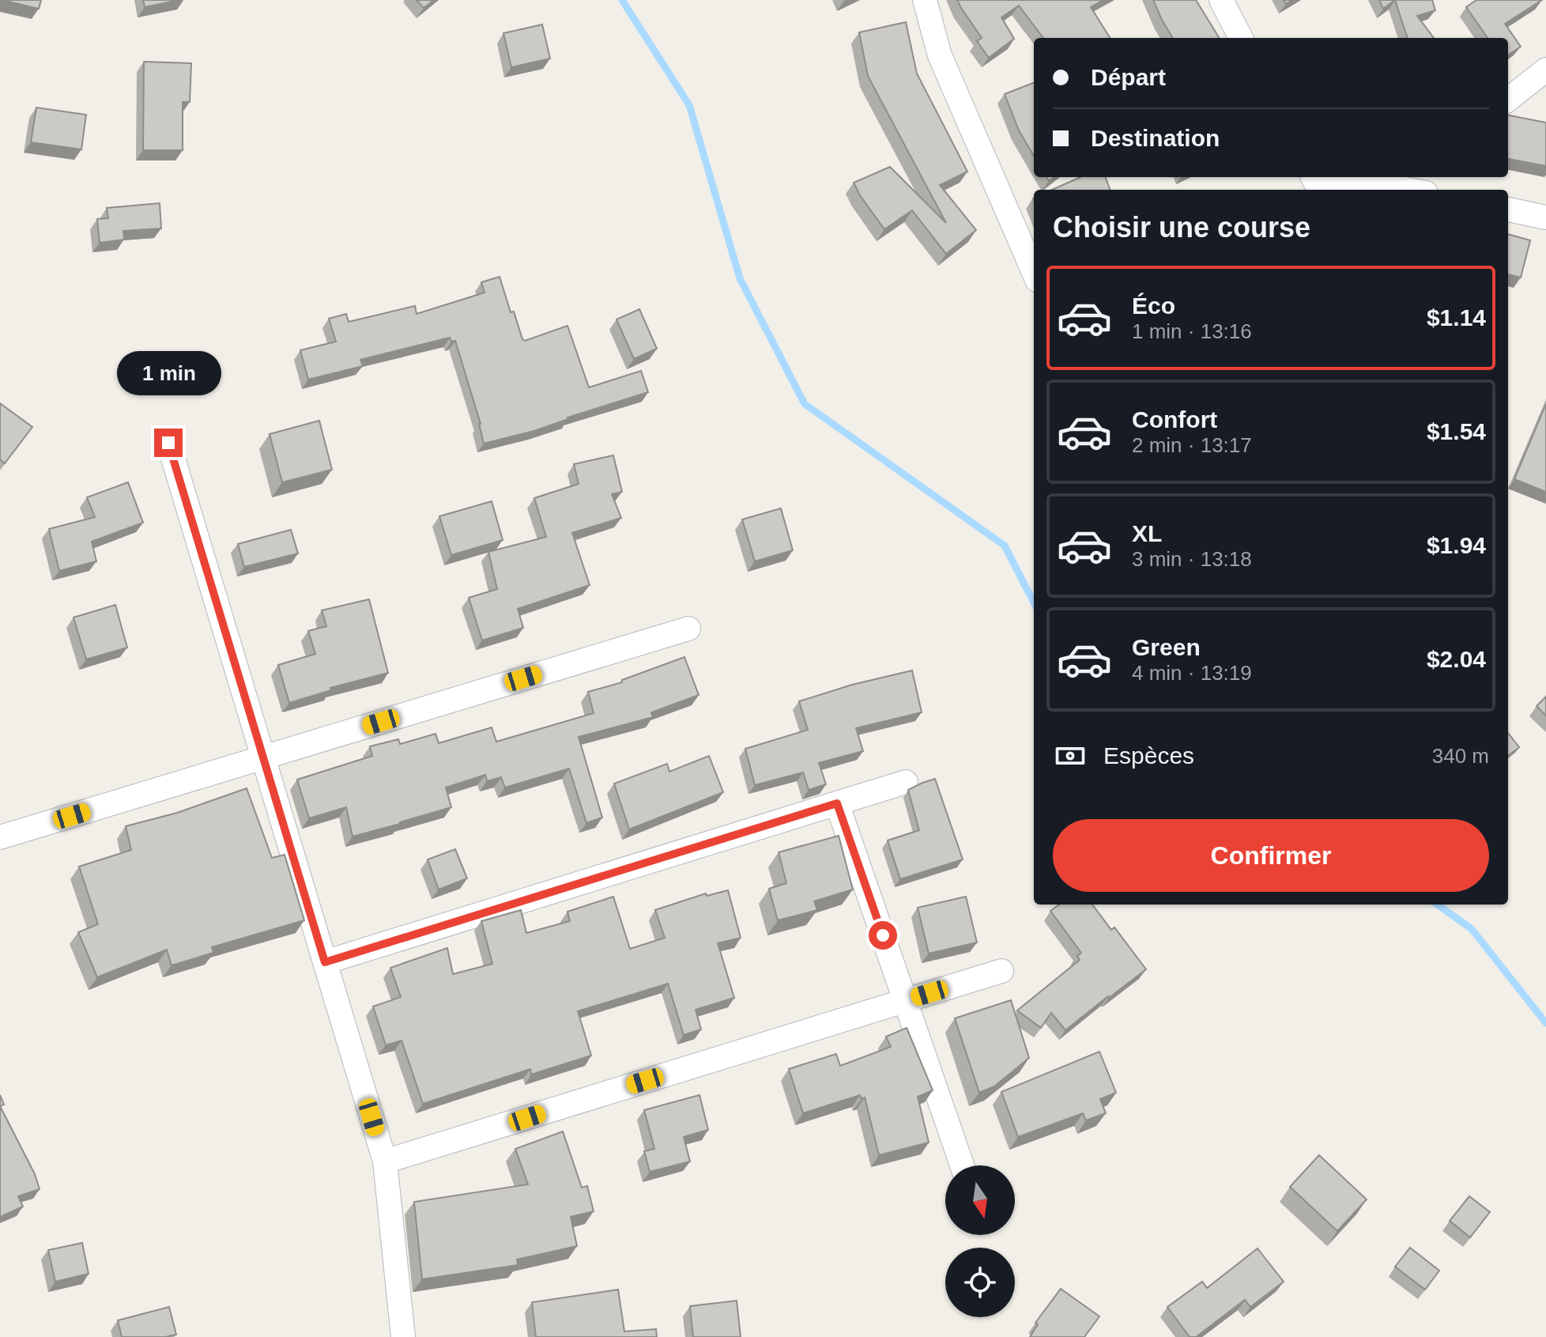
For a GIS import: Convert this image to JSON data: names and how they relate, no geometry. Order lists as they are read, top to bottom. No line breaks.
{"north":"bottom","page":{"banner":["Départ","Destination"],"heading":"Choisir une course","list":[{"name":"Éco","note":"1 min · 13:16","value":"$1.14"},{"name":"Confort","note":"2 min · 13:17","value":"$1.54"},{"name":"XL","note":"3 min · 13:18","value":"$1.94"},{"name":"Green","note":"4 min · 13:19","value":"$2.04"}],"bubble":"1 min","pay":["Espèces","340 m"],"buttons":"Confirmer"}}
